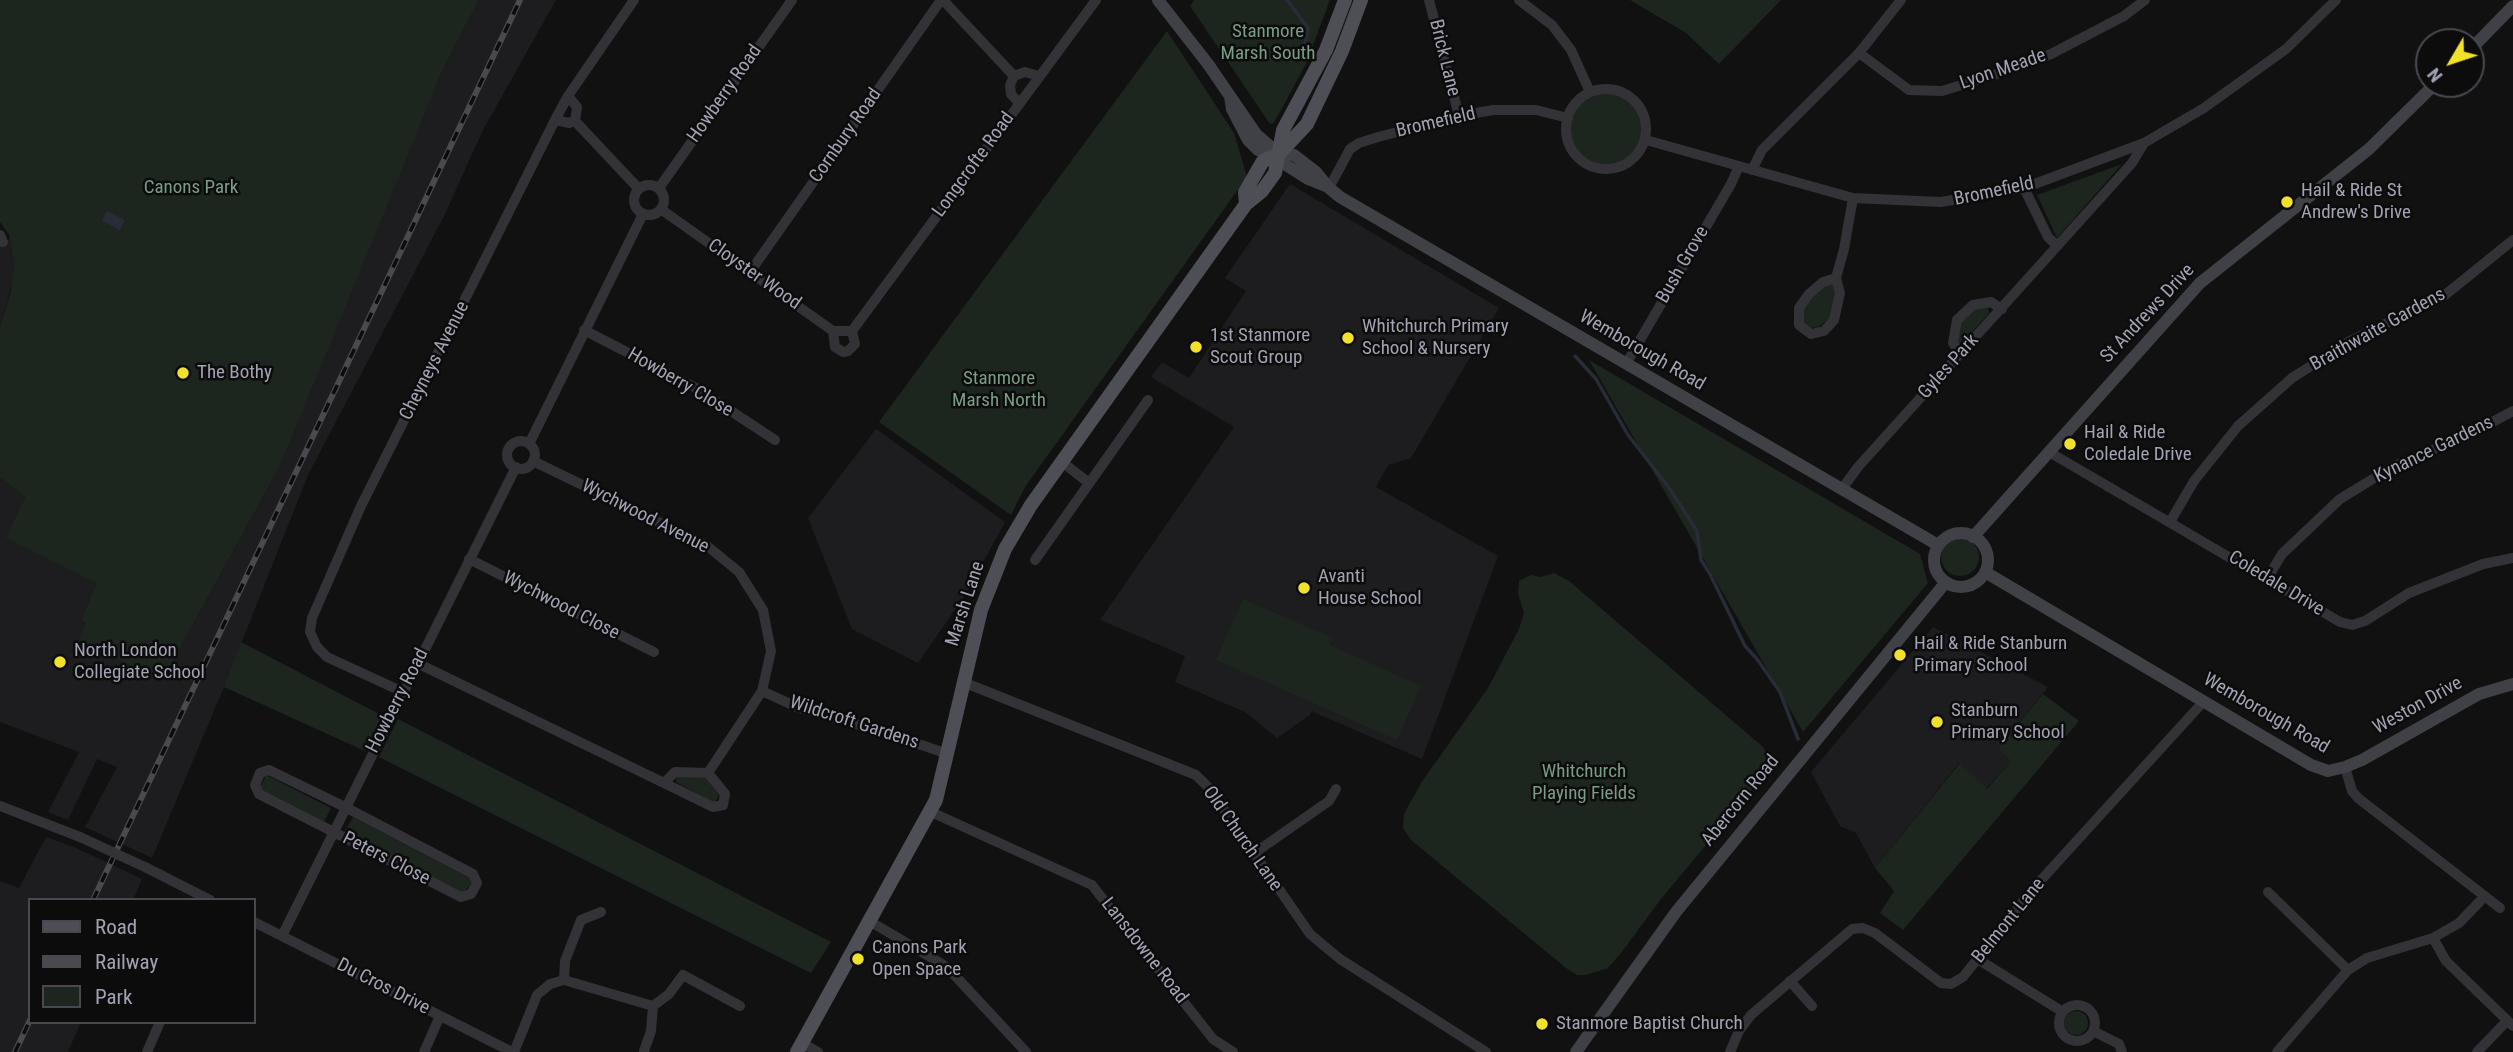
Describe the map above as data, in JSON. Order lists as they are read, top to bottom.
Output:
{
  "streets": {
    "main road": ["Marsh Lane"],
    "street": [
      "Brick Lane",
      "Lyon Meade",
      "Howberry Road",
      "Bromefield",
      "Cornbury Road",
      "Longcrofte Road",
      "Bush Grove",
      "Cloyster Wood",
      "St Andrews Drive",
      "Braithwaite Gardens",
      "Wemborough Road",
      "Cheyneys Avenue",
      "Gyles Park",
      "Howberry Close",
      "Kynance Gardens",
      "Wychwood Avenue",
      "Coledale Drive",
      "Wychwood Close",
      "Weston Drive",
      "Wildcroft Gardens",
      "Abercorn Road",
      "Old Church Lane",
      "Peters Close",
      "Belmont Lane",
      "Lansdowne Road",
      "Du Cros Drive"
    ]
  },
  "crossings": [
    ["Brick Lane", "Bromefield"],
    ["Howberry Road", "Cloyster Wood"],
    ["Howberry Road", "Cheyneys Avenue"],
    ["Howberry Road", "Wychwood Avenue"],
    ["Howberry Road", "Wychwood Close"],
    ["Howberry Road", "Peters Close"],
    ["Howberry Road", "Du Cros Drive"],
    ["Bromefield", "Bush Grove"],
    ["Bromefield", "Wemborough Road"],
    ["Bromefield", "Gyles Park"],
    ["Cornbury Road", "Cloyster Wood"],
    ["Longcrofte Road", "Cloyster Wood"],
    ["Bush Grove", "Wemborough Road"],
    ["St Andrews Drive", "Wemborough Road"],
    ["St Andrews Drive", "Coledale Drive"],
    ["St Andrews Drive", "Abercorn Road"],
    ["Braithwaite Gardens", "Coledale Drive"],
    ["Wemborough Road", "Gyles Park"],
    ["Wemborough Road", "Marsh Lane"],
    ["Wemborough Road", "Weston Drive"],
    ["Wemborough Road", "Abercorn Road"],
    ["Wemborough Road", "Belmont Lane"],
    ["Kynance Gardens", "Coledale Drive"],
    ["Wychwood Avenue", "Wildcroft Gardens"],
    ["Marsh Lane", "Wildcroft Gardens"],
    ["Marsh Lane", "Old Church Lane"],
    ["Marsh Lane", "Lansdowne Road"]
  ],
  "parks": [
    "Stanmore Marsh South",
    "Canons Park",
    "Stanmore Marsh North",
    "Whitchurch Playing Fields"
  ],
  "places": [
    "Hail & Ride St Andrew's Drive",
    "Whitchurch Primary School & Nursery",
    "1st Stanmore Scout Group",
    "The Bothy",
    "Hail & Ride Coledale Drive",
    "Avanti House School",
    "Hail & Ride Stanburn Primary School",
    "North London Collegiate School",
    "Stanburn Primary School",
    "Canons Park Open Space",
    "Stanmore Baptist Church"
  ],
  "legend": ["Road", "Railway", "Park"],
  "north": "bottom left"
}
